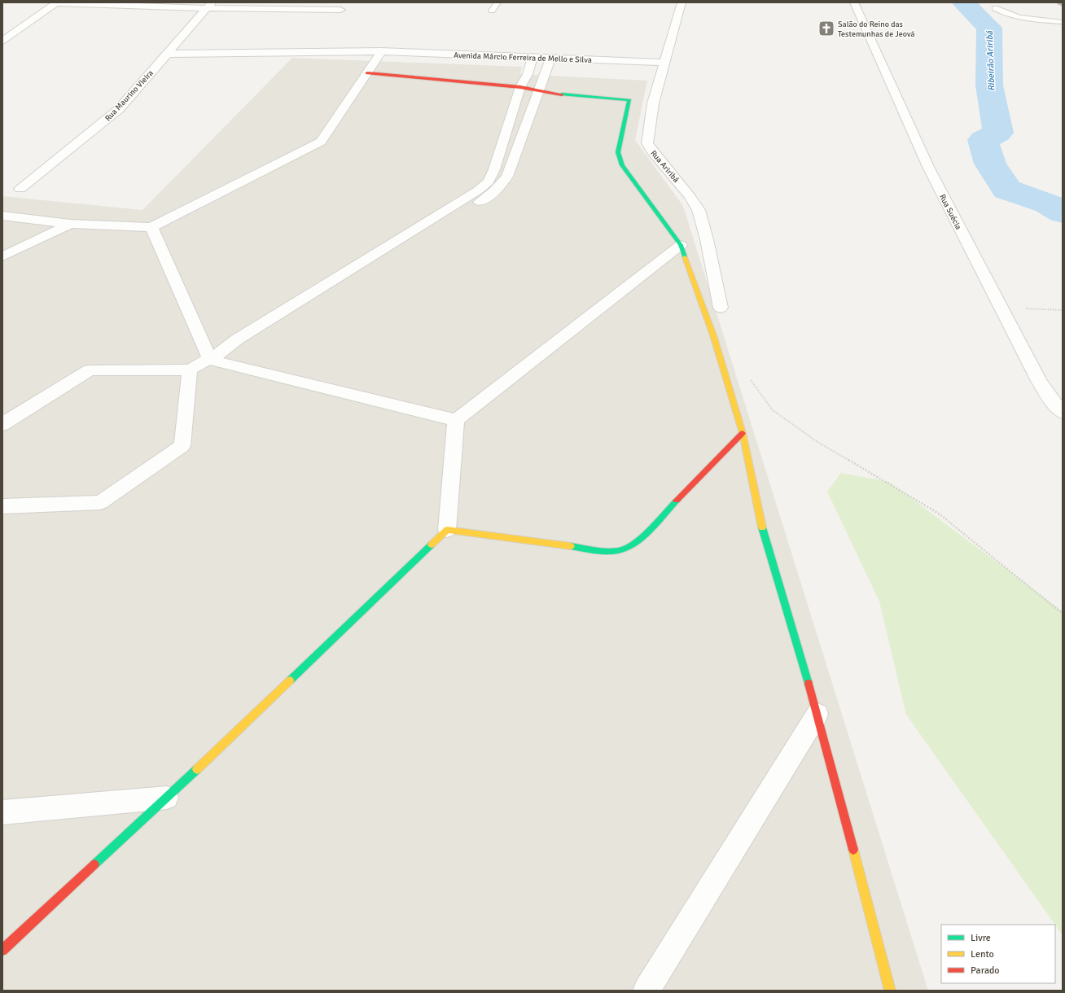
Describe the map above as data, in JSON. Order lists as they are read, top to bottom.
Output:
{
  "streets": {
    "street": [
      "Avenida Márcio Ferreira de Mello e Silva",
      "Rua Maurino Vieira",
      "Rua Ariribá",
      "Rua Suécia"
    ]
  },
  "crossings": [
    ["Avenida Márcio Ferreira de Mello e Silva", "Rua Maurino Vieira"],
    ["Avenida Márcio Ferreira de Mello e Silva", "Rua Ariribá"]
  ],
  "water": ["Ribeirão Ariribá"],
  "places": {
    "church": ["Salão do Reino das Testemunhas de Jeová"]
  },
  "legend": ["Livre", "Lento", "Parado"]
}
